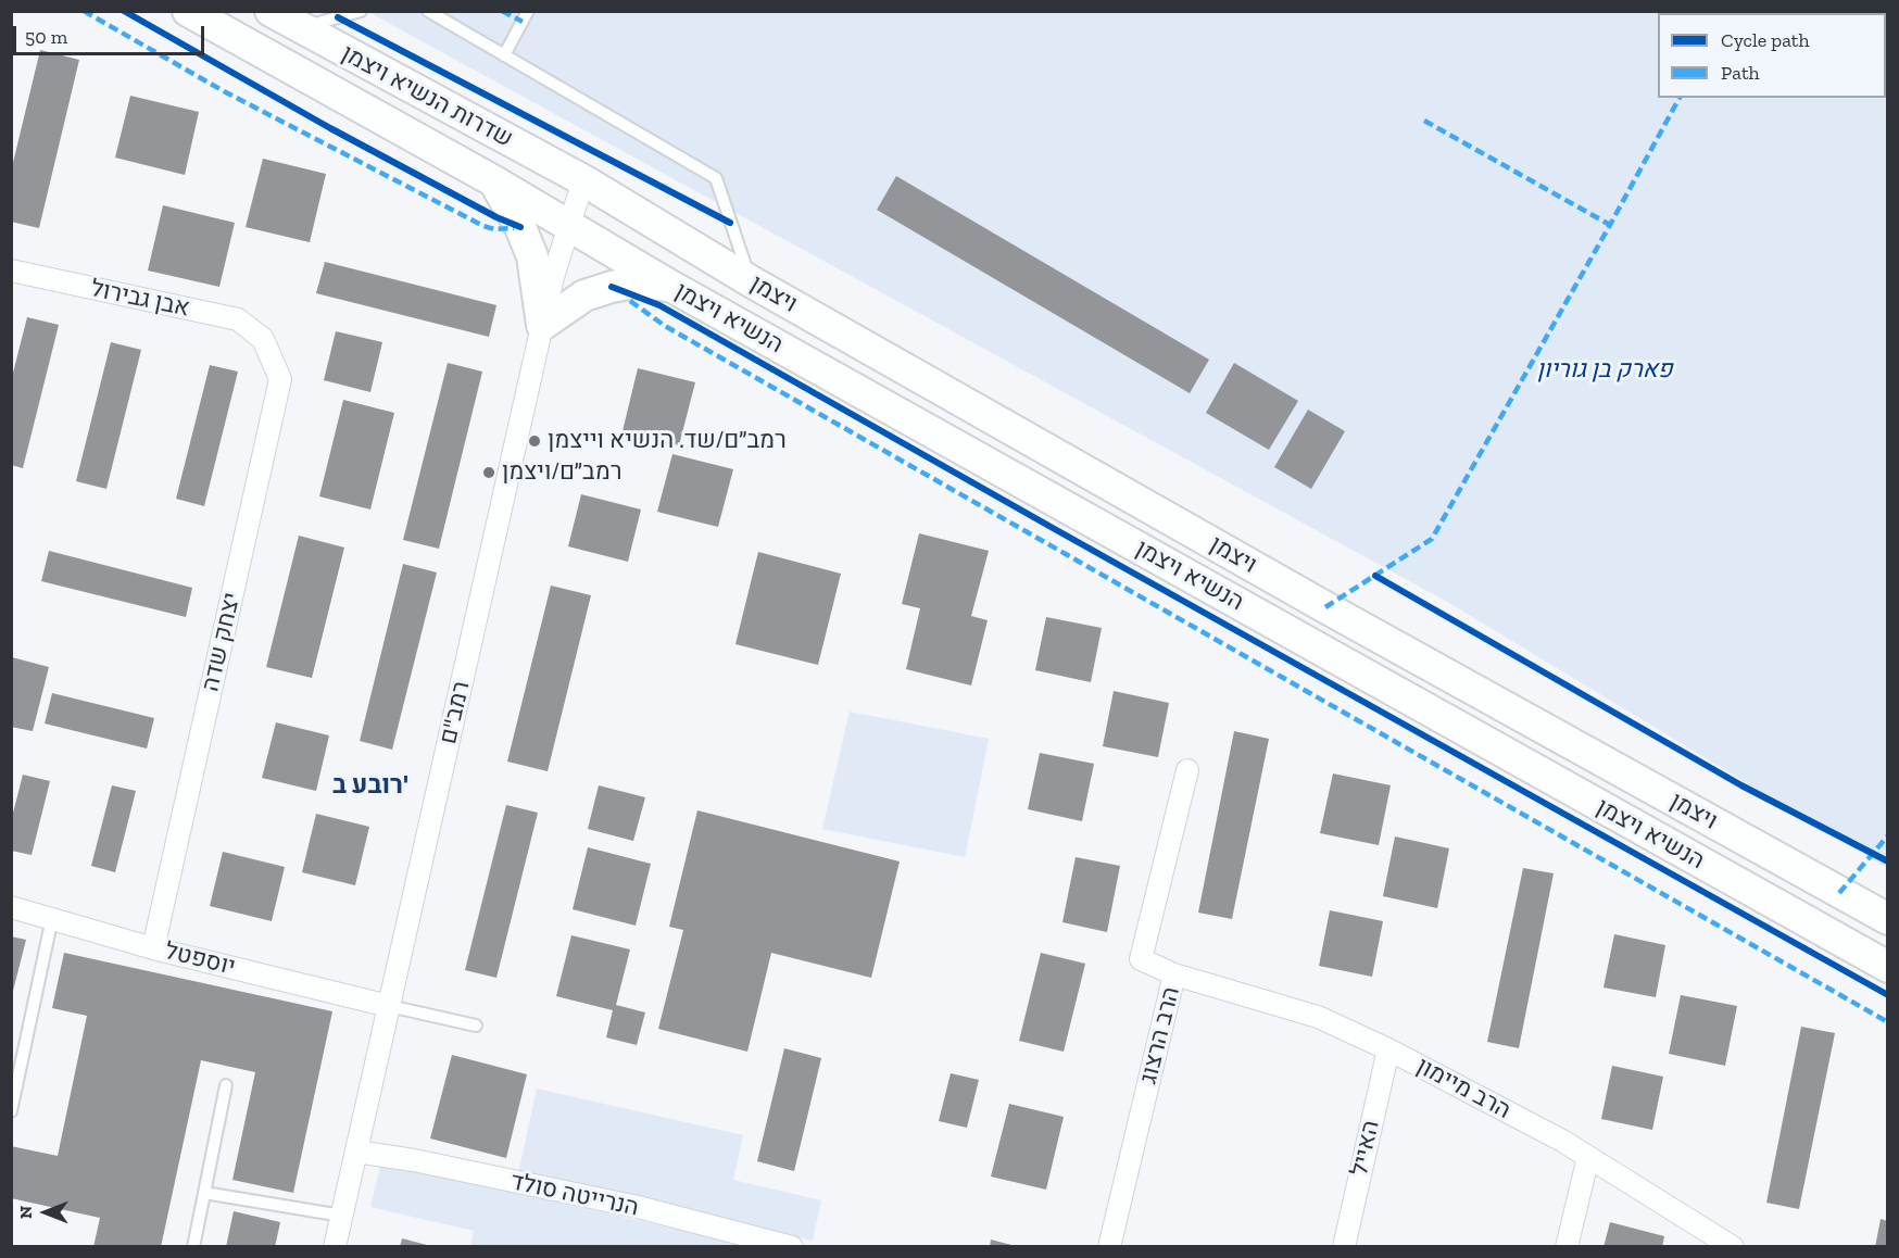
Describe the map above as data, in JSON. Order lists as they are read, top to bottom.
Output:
{
  "streets": {
    "street": [
      "שדרות הנשיא ויצמן",
      "ויצמן",
      "אבן גבירול",
      "הנשיא ויצמן",
      "יצחק שדה",
      "רמב\"ם",
      "יוספטל",
      "הרב הרצוג",
      "הרב מיימון",
      "האייל",
      "הנרייטה סולד"
    ]
  },
  "crossings": [
    ["שדרות הנשיא ויצמן", "ויצמן"],
    ["שדרות הנשיא ויצמן", "הנשיא ויצמן"],
    ["שדרות הנשיא ויצמן", "רמב\"ם"],
    ["ויצמן", "רמב\"ם"],
    ["אבן גבירול", "יצחק שדה"],
    ["הנשיא ויצמן", "רמב\"ם"],
    ["יצחק שדה", "יוספטל"],
    ["רמב\"ם", "יוספטל"],
    ["רמב\"ם", "הנרייטה סולד"],
    ["הרב הרצוג", "הרב מיימון"],
    ["הרב מיימון", "האייל"]
  ],
  "districts": ["רובע ב'"],
  "parks": ["פארק בן גוריון"],
  "places": ["רמב״ם/שד. הנשיא וייצמן", "רמב״ם/ויצמן"],
  "legend": ["Cycle path", "Path"],
  "scale_bar": "50 m",
  "north": "left"
}
